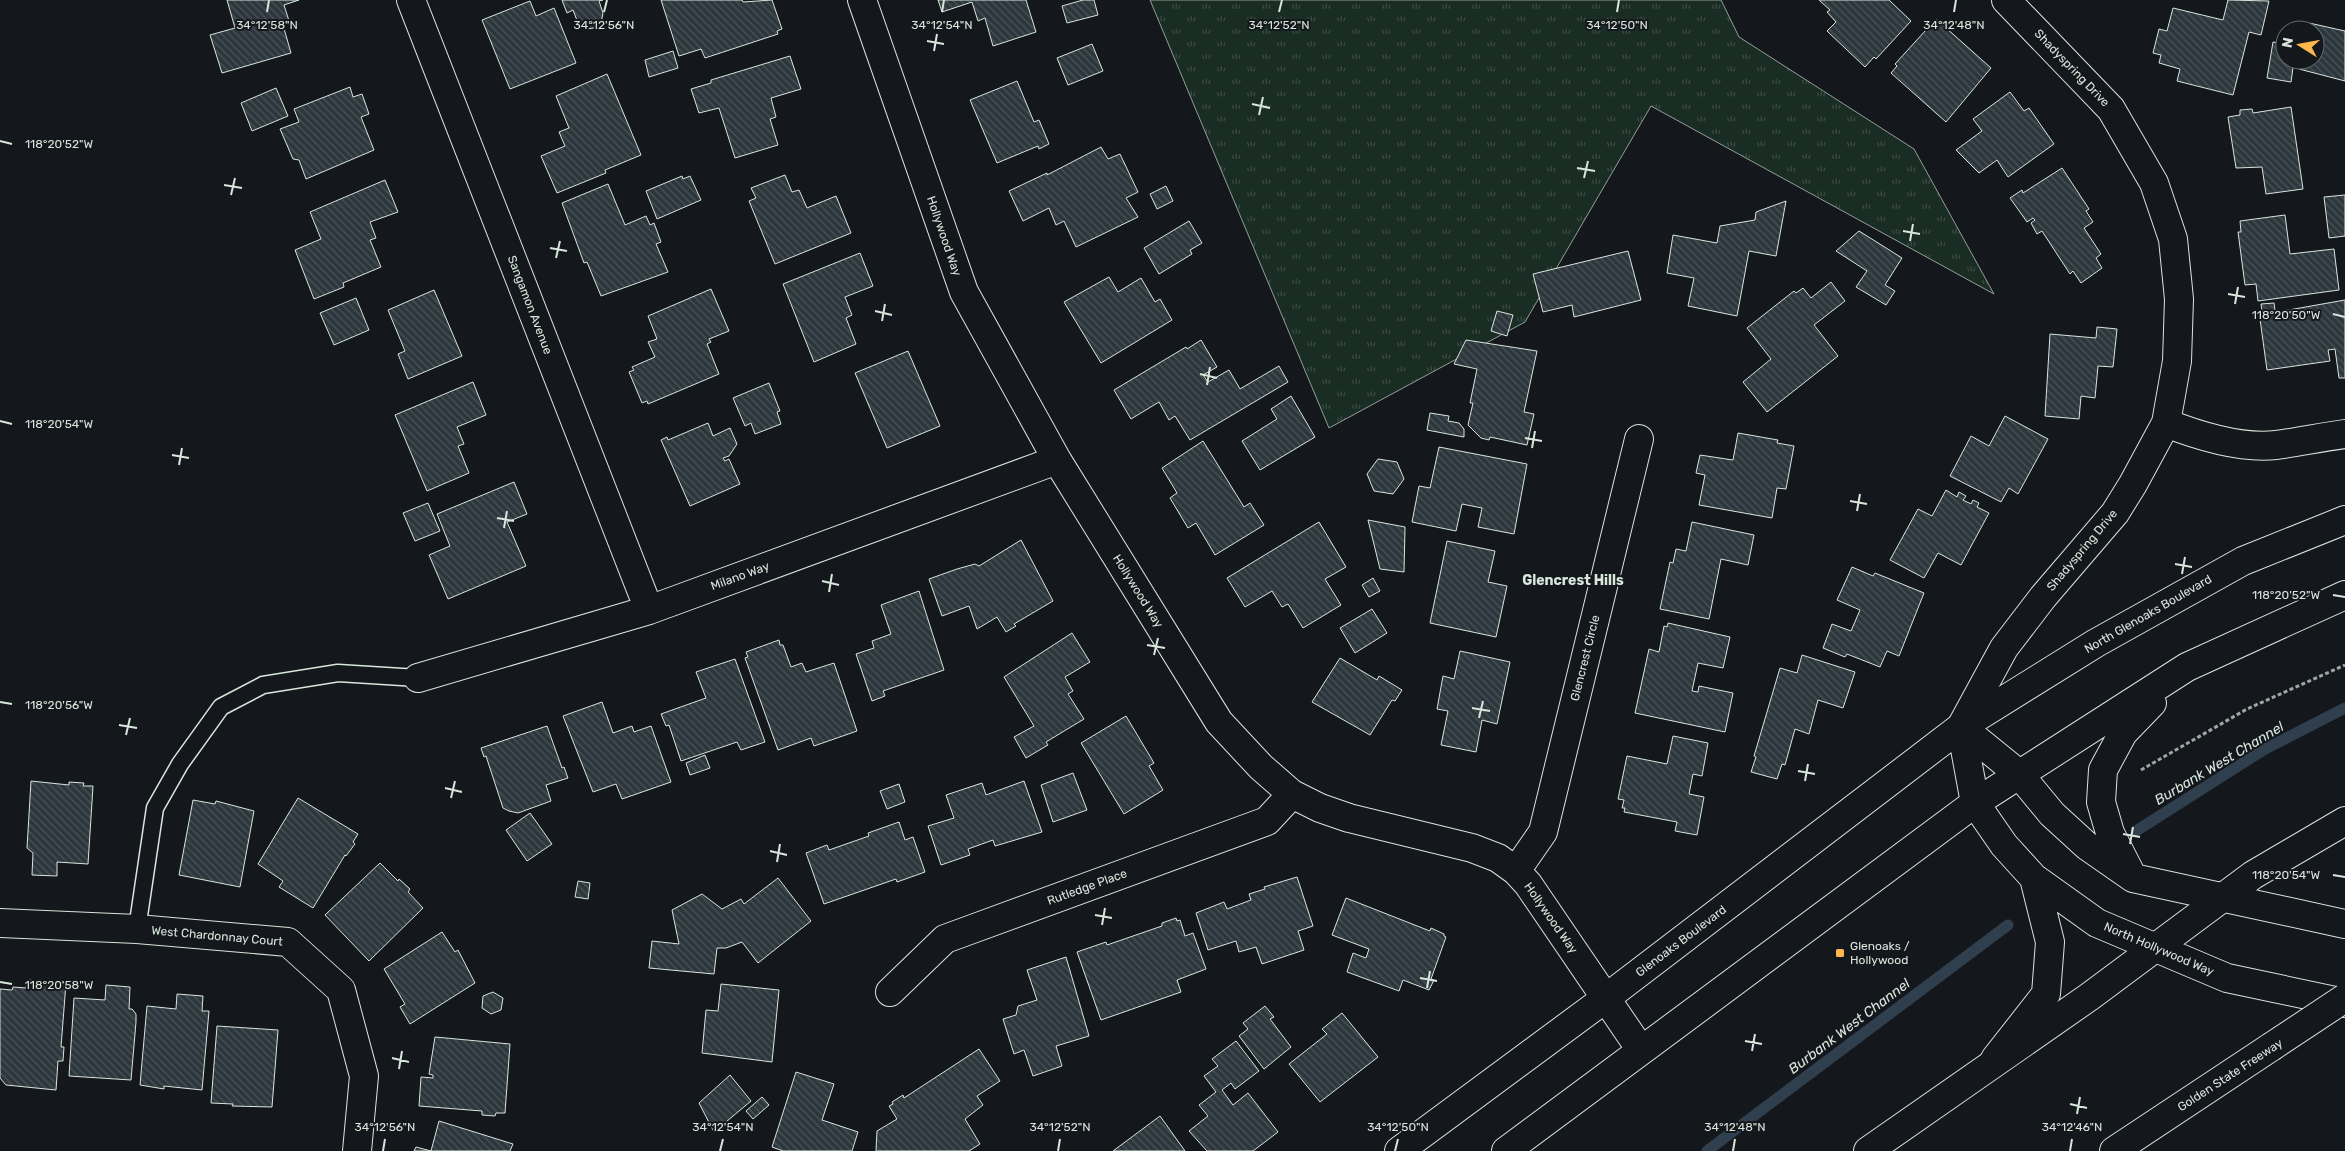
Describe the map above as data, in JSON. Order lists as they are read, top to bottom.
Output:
{
  "streets": {
    "main road": [
      "Shadyspring Drive",
      "Hollywood Way",
      "Sangamon Avenue",
      "Milano Way",
      "North Glenoaks Boulevard",
      "Glencrest Circle",
      "Rutledge Place",
      "West Chardonnay Court",
      "Glenoaks Boulevard",
      "North Hollywood Way",
      "Golden State Freeway"
    ]
  },
  "crossings": [
    ["Shadyspring Drive", "North Glenoaks Boulevard"],
    ["Shadyspring Drive", "Glenoaks Boulevard"],
    ["Shadyspring Drive", "North Hollywood Way"],
    ["Hollywood Way", "Milano Way"],
    ["Hollywood Way", "Glencrest Circle"],
    ["Hollywood Way", "Rutledge Place"],
    ["Hollywood Way", "Glenoaks Boulevard"],
    ["Sangamon Avenue", "Milano Way"],
    ["North Glenoaks Boulevard", "Glenoaks Boulevard"],
    ["North Glenoaks Boulevard", "North Hollywood Way"],
    ["Glenoaks Boulevard", "North Hollywood Way"]
  ],
  "districts": ["Glencrest Hills"],
  "water": ["Burbank West Channel"],
  "places": {
    "transit": ["Glenoaks / Hollywood"]
  },
  "north": "left",
  "coordinates": [
    "34°12'58\"N",
    "34°12'56\"N",
    "34°12'54\"N",
    "34°12'52\"N",
    "34°12'50\"N",
    "34°12'48\"N",
    "118°20'52\"W",
    "118°20'50\"W",
    "118°20'54\"W",
    "118°20'56\"W",
    "118°20'58\"W",
    "34°12'46\"N"
  ]
}
